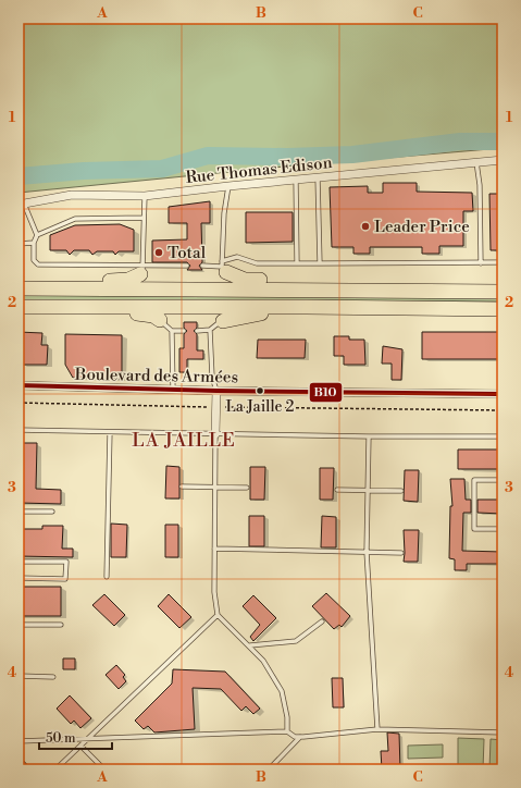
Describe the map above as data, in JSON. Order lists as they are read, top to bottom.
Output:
{
  "streets": {
    "street": ["Rue Thomas Edison", "Boulevard des Armées"]
  },
  "districts": ["LA JAILLE"],
  "places": ["Leader Price", "Total", "La Jaille 2"],
  "lines": ["transit line B10"],
  "scale_bar": "50 m",
  "grid": {
    "columns": ["A", "B", "C"],
    "rows": [
      "1",
      "2",
      "3",
      "4"
    ]
  }
}
